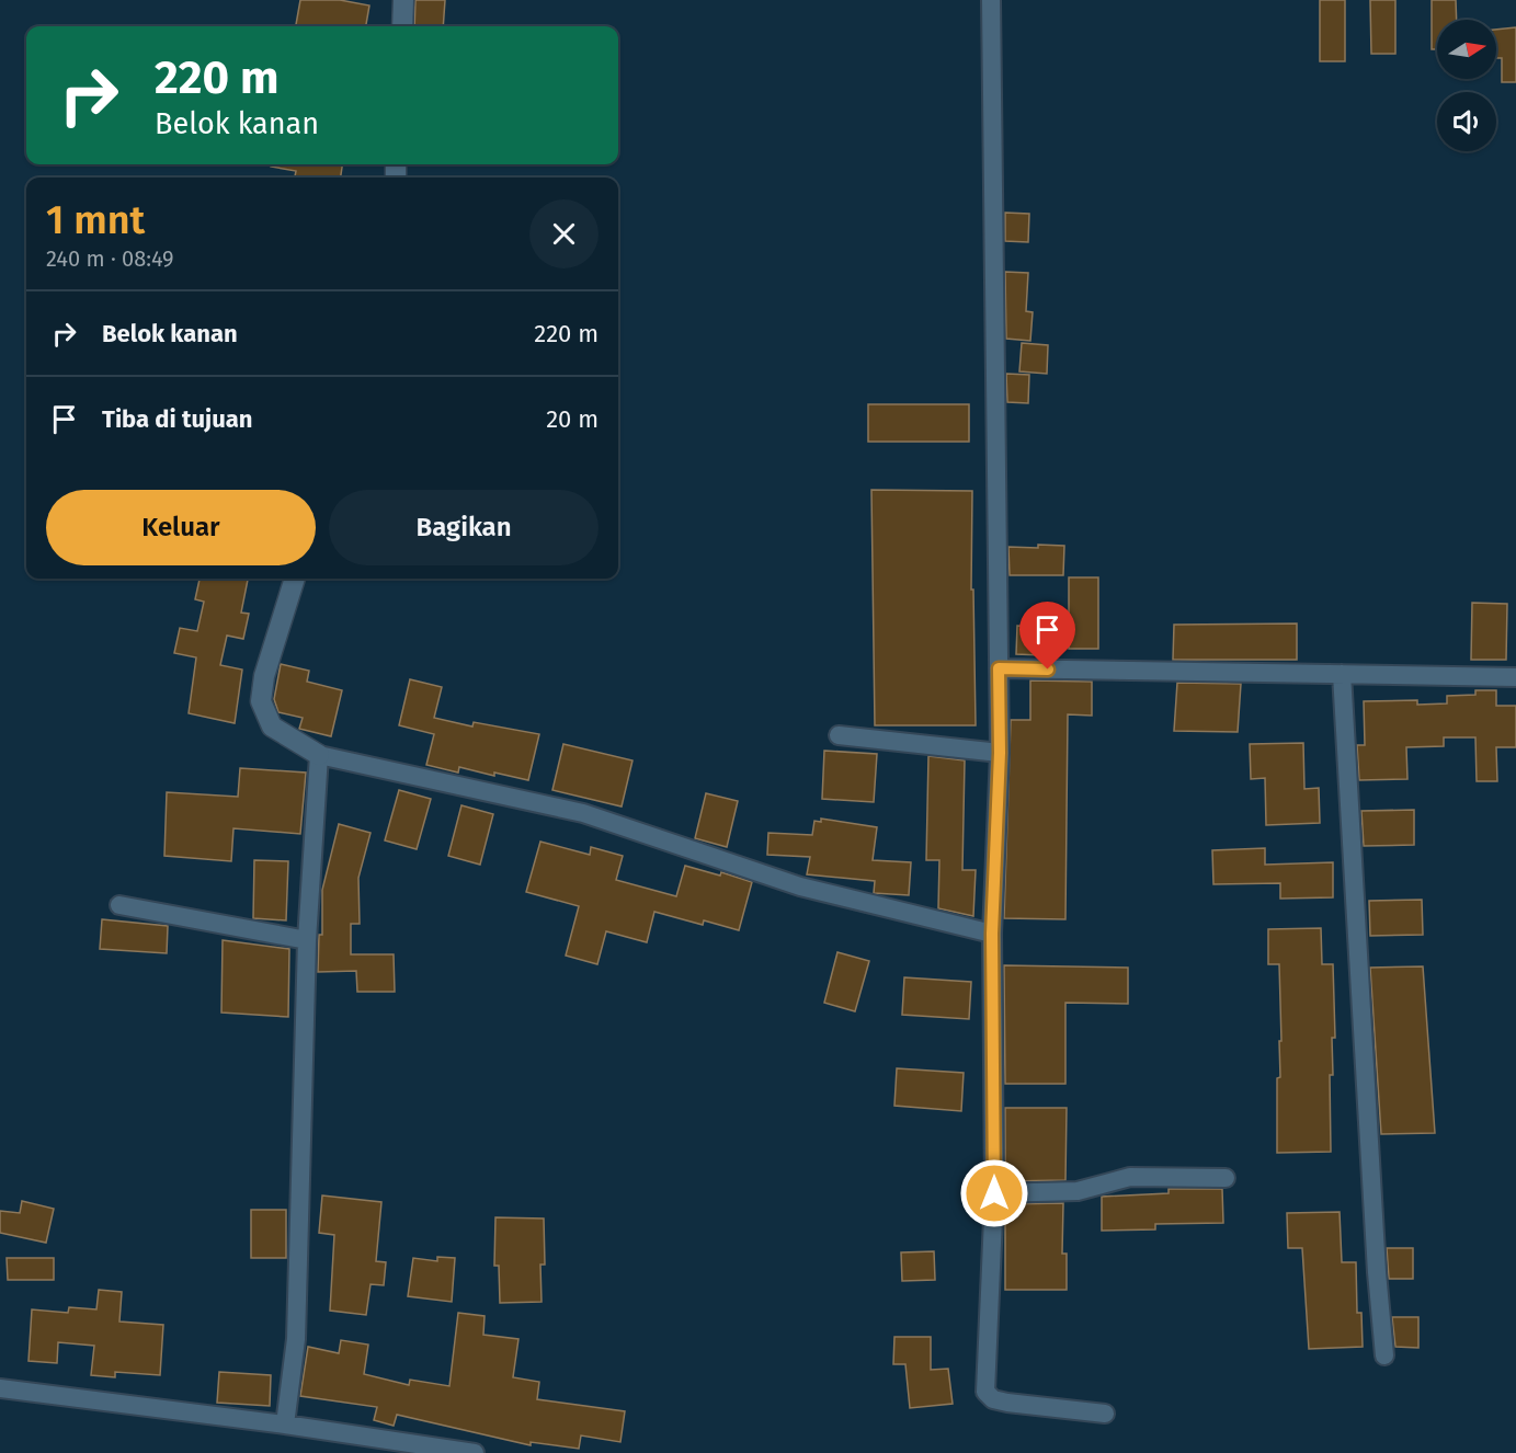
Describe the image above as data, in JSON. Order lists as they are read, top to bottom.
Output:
{
  "north": "right",
  "page": {
    "turn": ["220 m", "Belok kanan"],
    "heading": ["1 mnt", "240 m · 08:49"],
    "list": [
      {
        "name": "Belok kanan",
        "value": "220 m"
      },
      {
        "name": "Tiba di tujuan",
        "value": "20 m"
      }
    ],
    "buttons": ["Keluar", "Bagikan"]
  }
}
